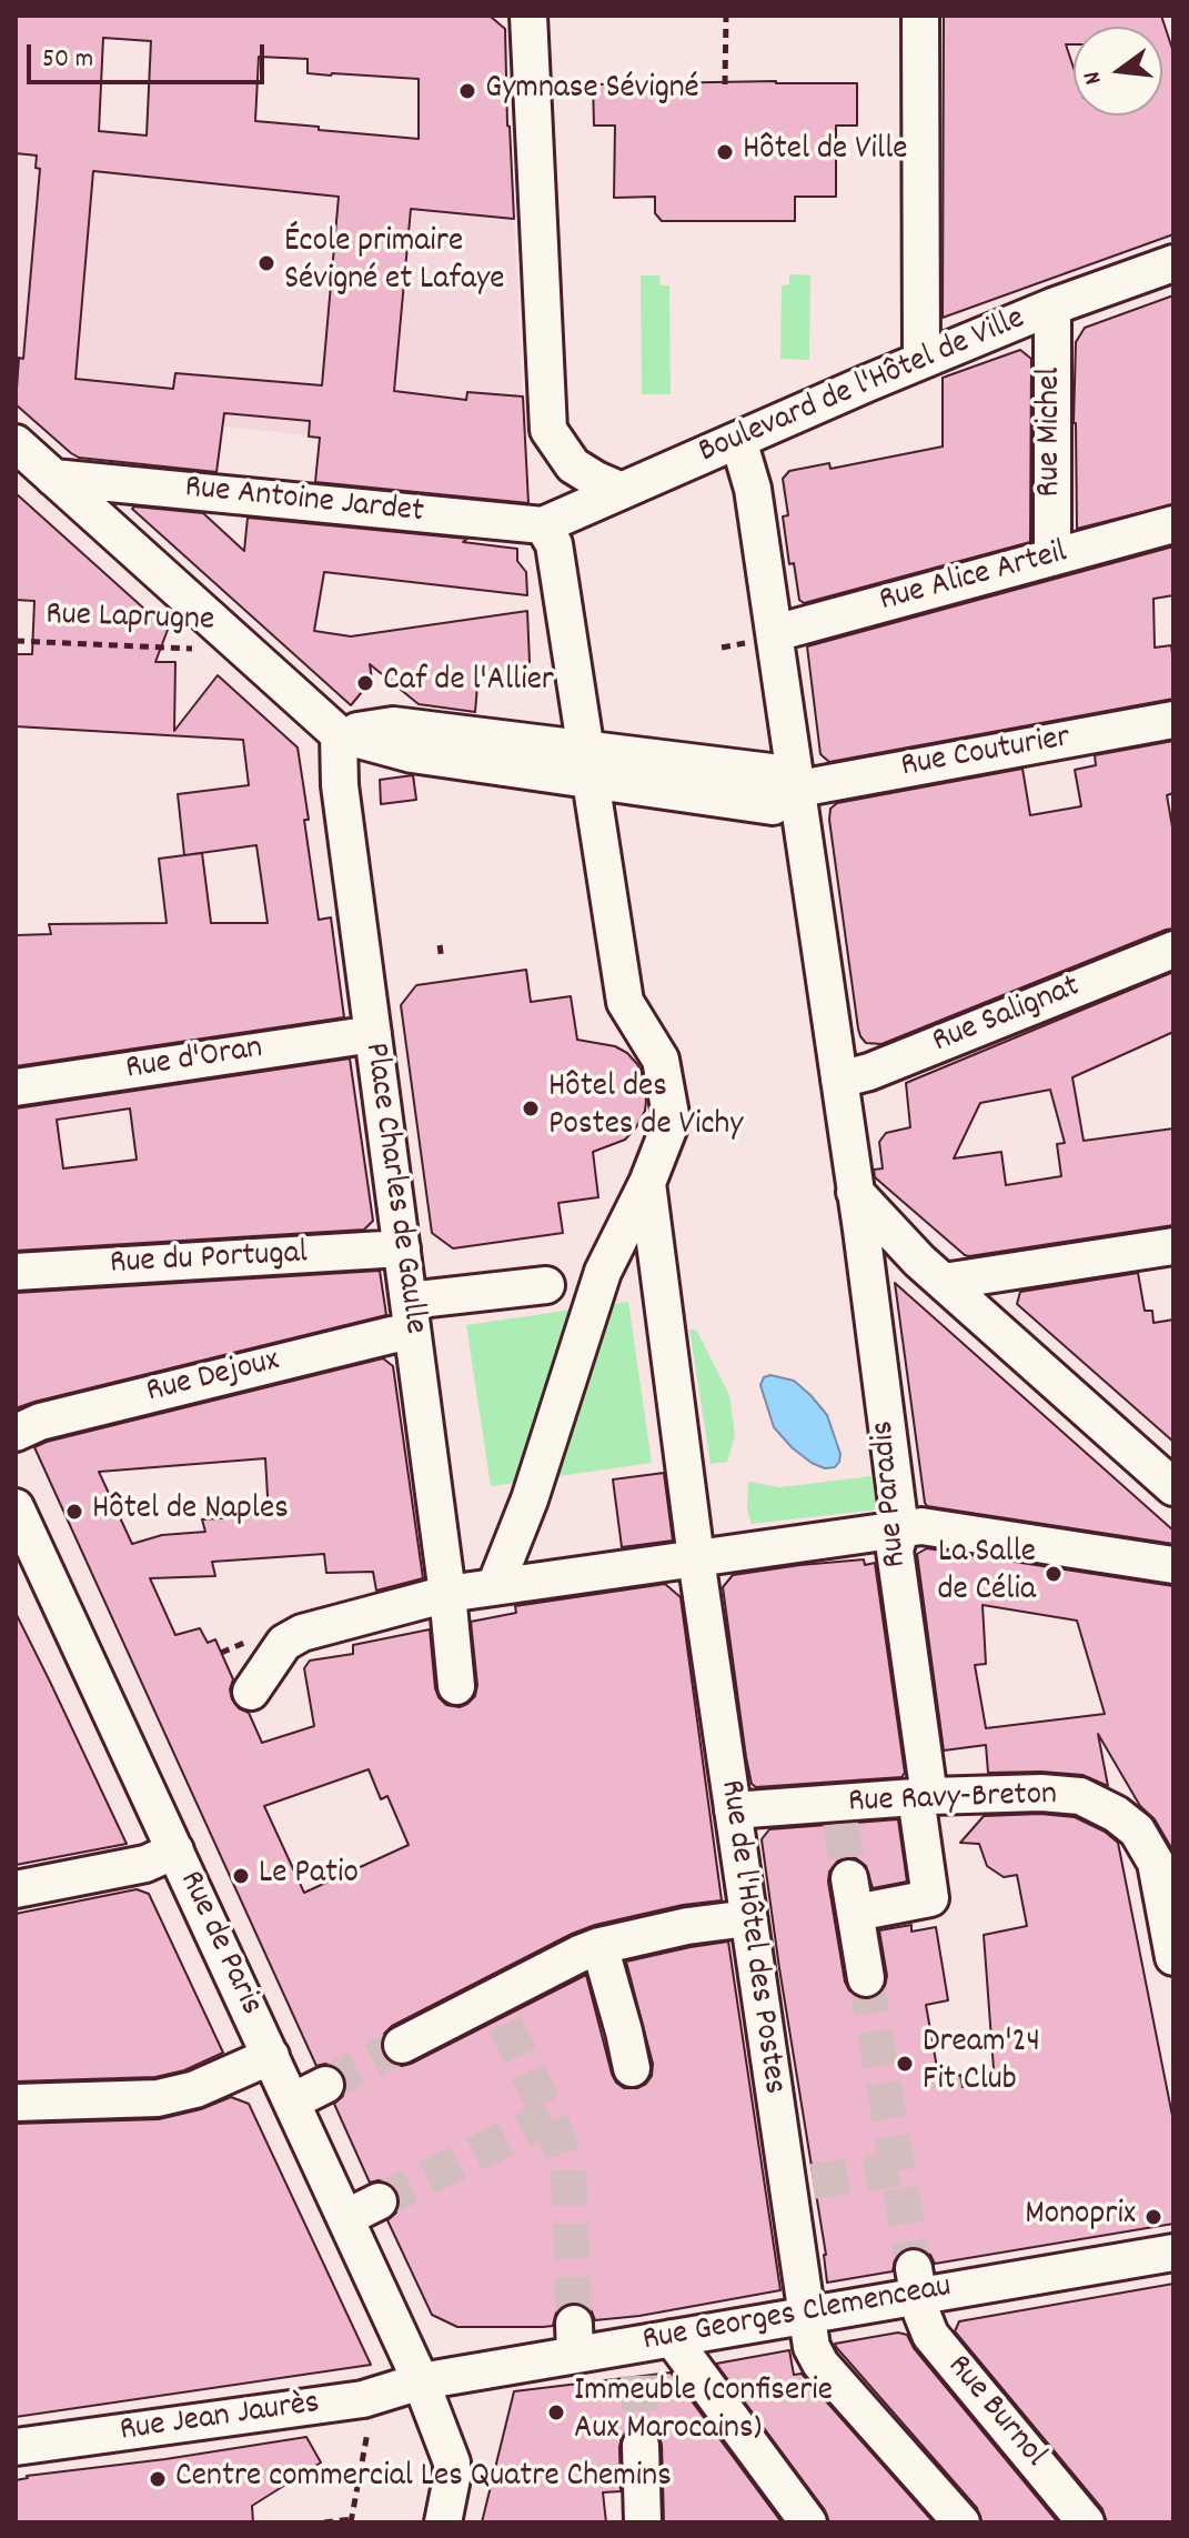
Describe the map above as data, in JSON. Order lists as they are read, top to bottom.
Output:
{
  "streets": {
    "street": [
      "Boulevard de l'Hôtel de Ville",
      "Rue Michel",
      "Rue Antoine Jardet",
      "Rue Alice Arteil",
      "Rue Couturier",
      "Rue Salignat",
      "Rue d'Oran",
      "Place Charles de Gaulle",
      "Rue du Portugal",
      "Rue Dejoux",
      "Rue Paradis",
      "Rue Ravy-Breton",
      "Rue de l'Hôtel des Postes",
      "Rue de Paris",
      "Rue Georges Clemenceau",
      "Rue Burnol",
      "Rue Jean Jaurès"
    ],
    "path": ["Rue Laprugne"]
  },
  "crossings": [
    ["Boulevard de l'Hôtel de Ville", "Rue Michel"],
    ["Boulevard de l'Hôtel de Ville", "Rue Antoine Jardet"],
    ["Rue Michel", "Rue Alice Arteil"],
    ["Rue d'Oran", "Place Charles de Gaulle"],
    ["Place Charles de Gaulle", "Rue du Portugal"],
    ["Place Charles de Gaulle", "Rue Dejoux"],
    ["Rue Paradis", "Rue Ravy-Breton"],
    ["Rue Ravy-Breton", "Rue de l'Hôtel des Postes"],
    ["Rue de l'Hôtel des Postes", "Rue Georges Clemenceau"],
    ["Rue de Paris", "Rue Georges Clemenceau"],
    ["Rue de Paris", "Rue Jean Jaurès"],
    ["Rue Georges Clemenceau", "Rue Burnol"],
    ["Rue Georges Clemenceau", "Rue Jean Jaurès"]
  ],
  "places": [
    "Gymnase Sévigné",
    "Hôtel de Ville",
    "École primaire Sévigné et Lafaye",
    "Caf de l'Allier",
    "Hôtel des Postes de Vichy",
    "Hôtel de Naples",
    "La Salle de Célia",
    "Le Patio",
    "Dream'24 Fit Club",
    "Monoprix",
    "Immeuble (confiserie Aux Marocains)",
    "Centre commercial Les Quatre Chemins"
  ],
  "scale_bar": "50 m",
  "north": "left"
}
